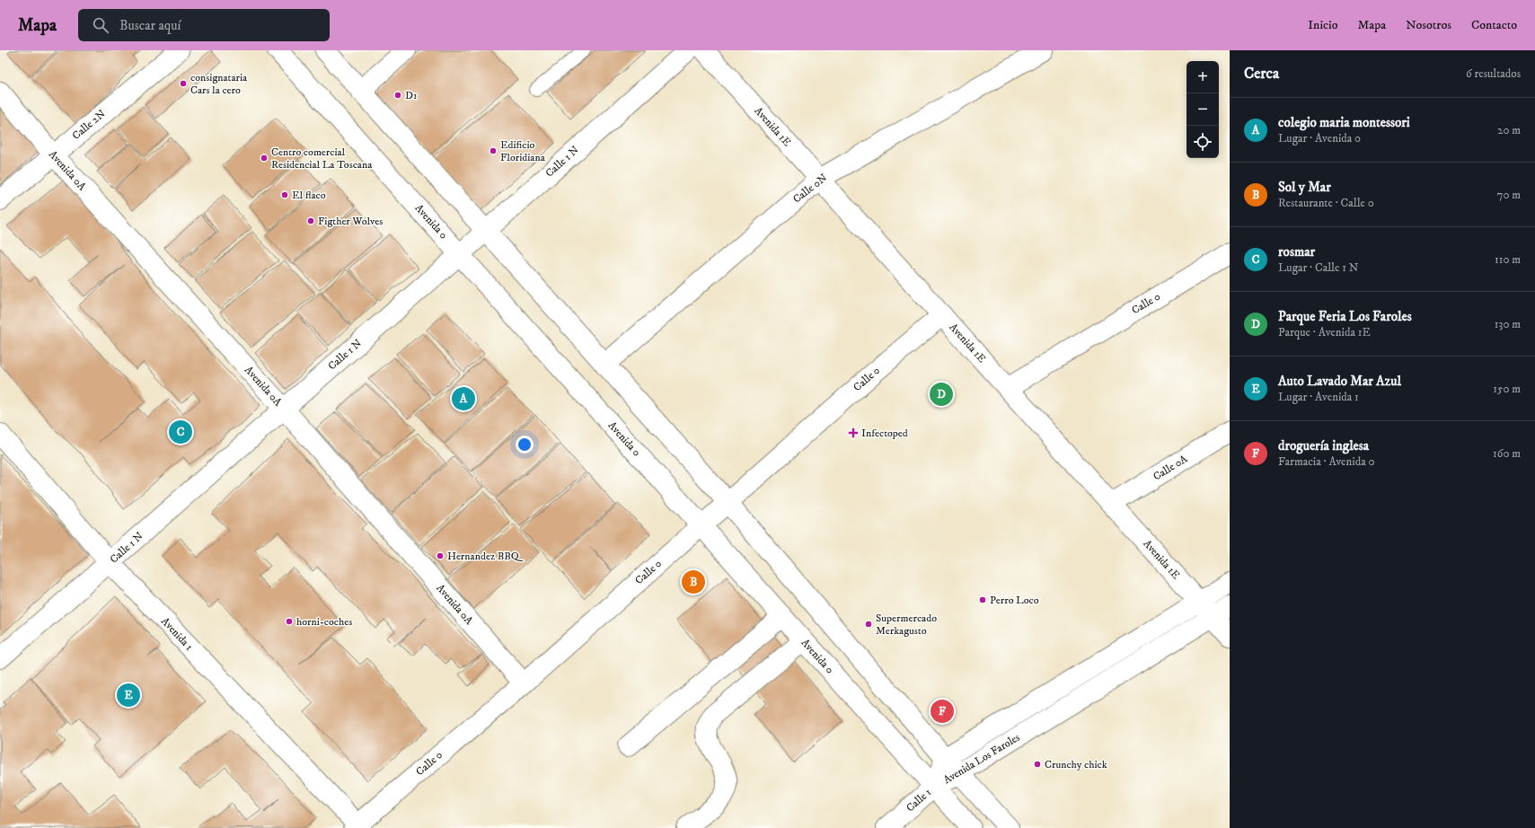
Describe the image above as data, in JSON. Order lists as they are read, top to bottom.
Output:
{
  "streets": {
    "street": [
      "Calle 2N",
      "Avenida 1E",
      "Calle 1 N",
      "Avenida 0A",
      "Calle 0N",
      "Avenida 0",
      "Calle 0",
      "Calle 0A",
      "Avenida 1",
      "Avenida Los Faroles",
      "Calle 1"
    ]
  },
  "crossings": [
    ["Calle 2N", "Avenida 0A"],
    ["Avenida 1E", "Calle 0N"],
    ["Avenida 1E", "Calle 0"],
    ["Avenida 1E", "Calle 0A"],
    ["Avenida 1E", "Avenida Los Faroles"],
    ["Calle 1 N", "Avenida 0A"],
    ["Calle 1 N", "Avenida 0"],
    ["Calle 1 N", "Avenida 1"],
    ["Avenida 0A", "Calle 0"],
    ["Avenida 0", "Calle 0"],
    ["Avenida 0", "Avenida Los Faroles"],
    ["Avenida 0", "Calle 1"],
    ["Calle 0", "Avenida 1"],
    ["Avenida Los Faroles", "Calle 1"]
  ],
  "places": {
    "other": [
      "consignataria Cars la cero",
      "D1",
      "Edificio Floridiana",
      "Centro comercial Residencial La Toscana",
      "El flaco",
      "Figther Wolves",
      "Hernandez BBQ",
      "Perro Loco",
      "horni-coches",
      "Supermercado Merkagusto",
      "Crunchy chick"
    ],
    "health": ["Infectoped"]
  },
  "page": {
    "header": "Mapa",
    "search": "Buscar aquí",
    "nav": [
      "Inicio",
      "Mapa",
      "Nosotros",
      "Contacto"
    ],
    "heading": ["Cerca", "6 resultados"],
    "map_buttons": ["+", "−"],
    "list": [
      {
        "mark": "A",
        "name": "colegio maria montessori",
        "note": "Lugar · Avenida 0",
        "value": "20 m"
      },
      {
        "mark": "B",
        "name": "Sol y Mar",
        "note": "Restaurante · Calle 0",
        "value": "70 m"
      },
      {
        "mark": "C",
        "name": "rosmar",
        "note": "Lugar · Calle 1 N",
        "value": "110 m"
      },
      {
        "mark": "D",
        "name": "Parque Feria Los Faroles",
        "note": "Parque · Avenida 1E",
        "value": "130 m"
      },
      {
        "mark": "E",
        "name": "Auto Lavado Mar Azul",
        "note": "Lugar · Avenida 1",
        "value": "150 m"
      },
      {
        "mark": "F",
        "name": "droguería inglesa",
        "note": "Farmacia · Avenida 0",
        "value": "160 m"
      }
    ],
    "pins": [
      "D",
      "A",
      "C",
      "B",
      "E",
      "F"
    ]
  }
}
